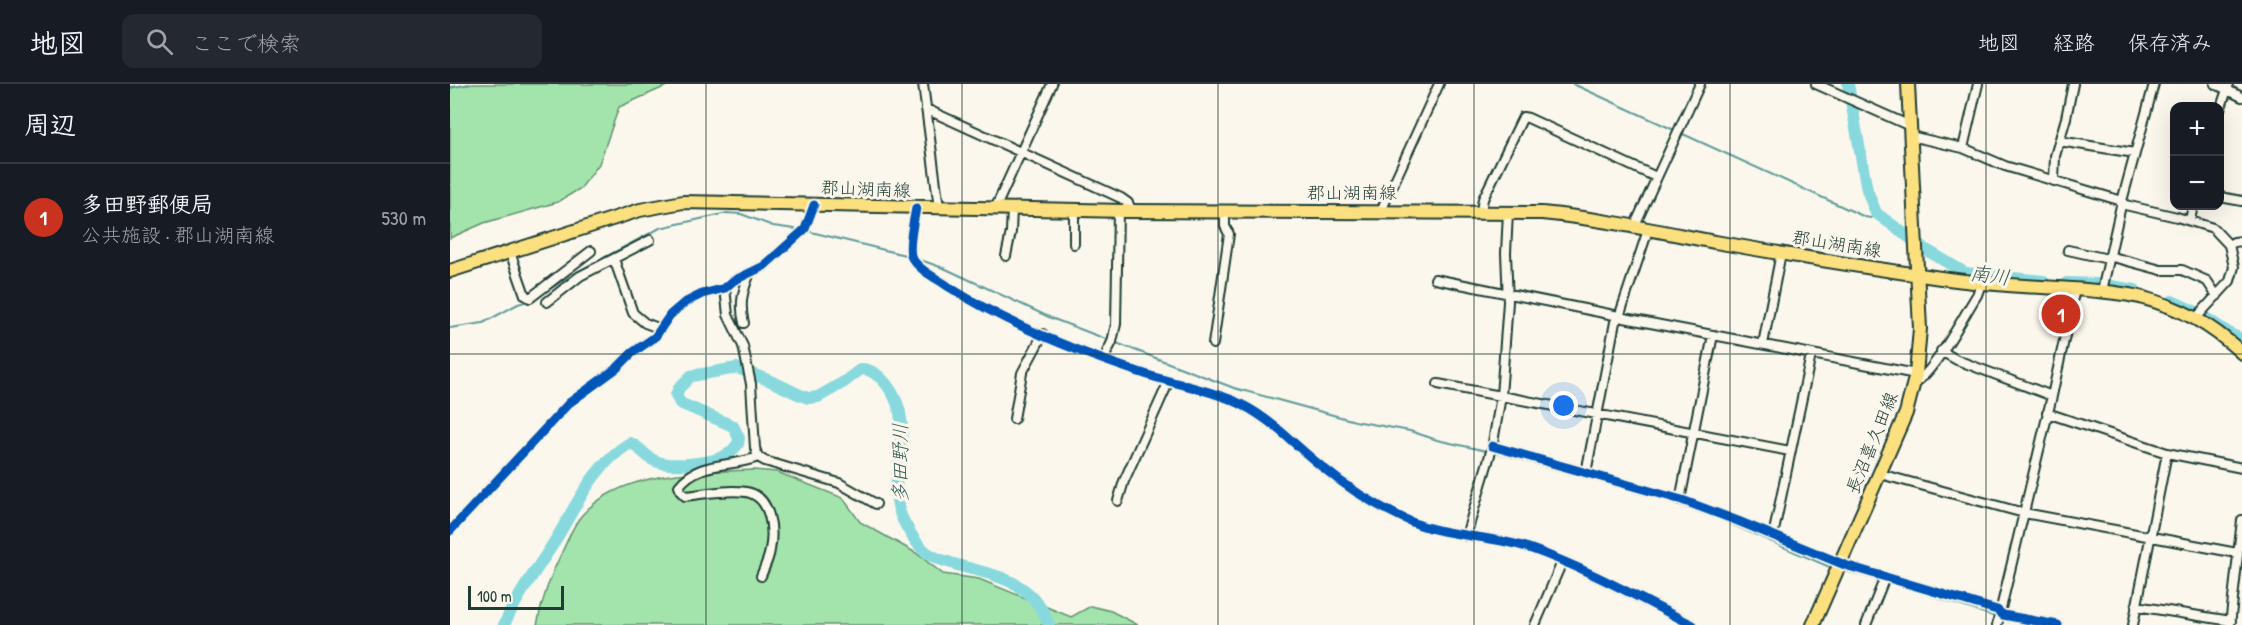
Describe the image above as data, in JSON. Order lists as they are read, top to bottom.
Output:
{
  "streets": {
    "main road": ["郡山湖南線", "長沼喜久田線"]
  },
  "crossings": [
    ["郡山湖南線", "長沼喜久田線"]
  ],
  "water": ["南川", "多田野川"],
  "scale_bar": "100 m",
  "page": {
    "header": "地図",
    "search": "ここで検索",
    "nav": ["地図", "経路", "保存済み"],
    "heading": "周辺",
    "map_buttons": ["+", "−"],
    "list": [
      {
        "mark": "1",
        "name": "多田野郵便局",
        "note": "公共施設 · 郡山湖南線",
        "value": "530 m"
      }
    ],
    "pins": "1",
    "scale": "100 m"
  }
}
